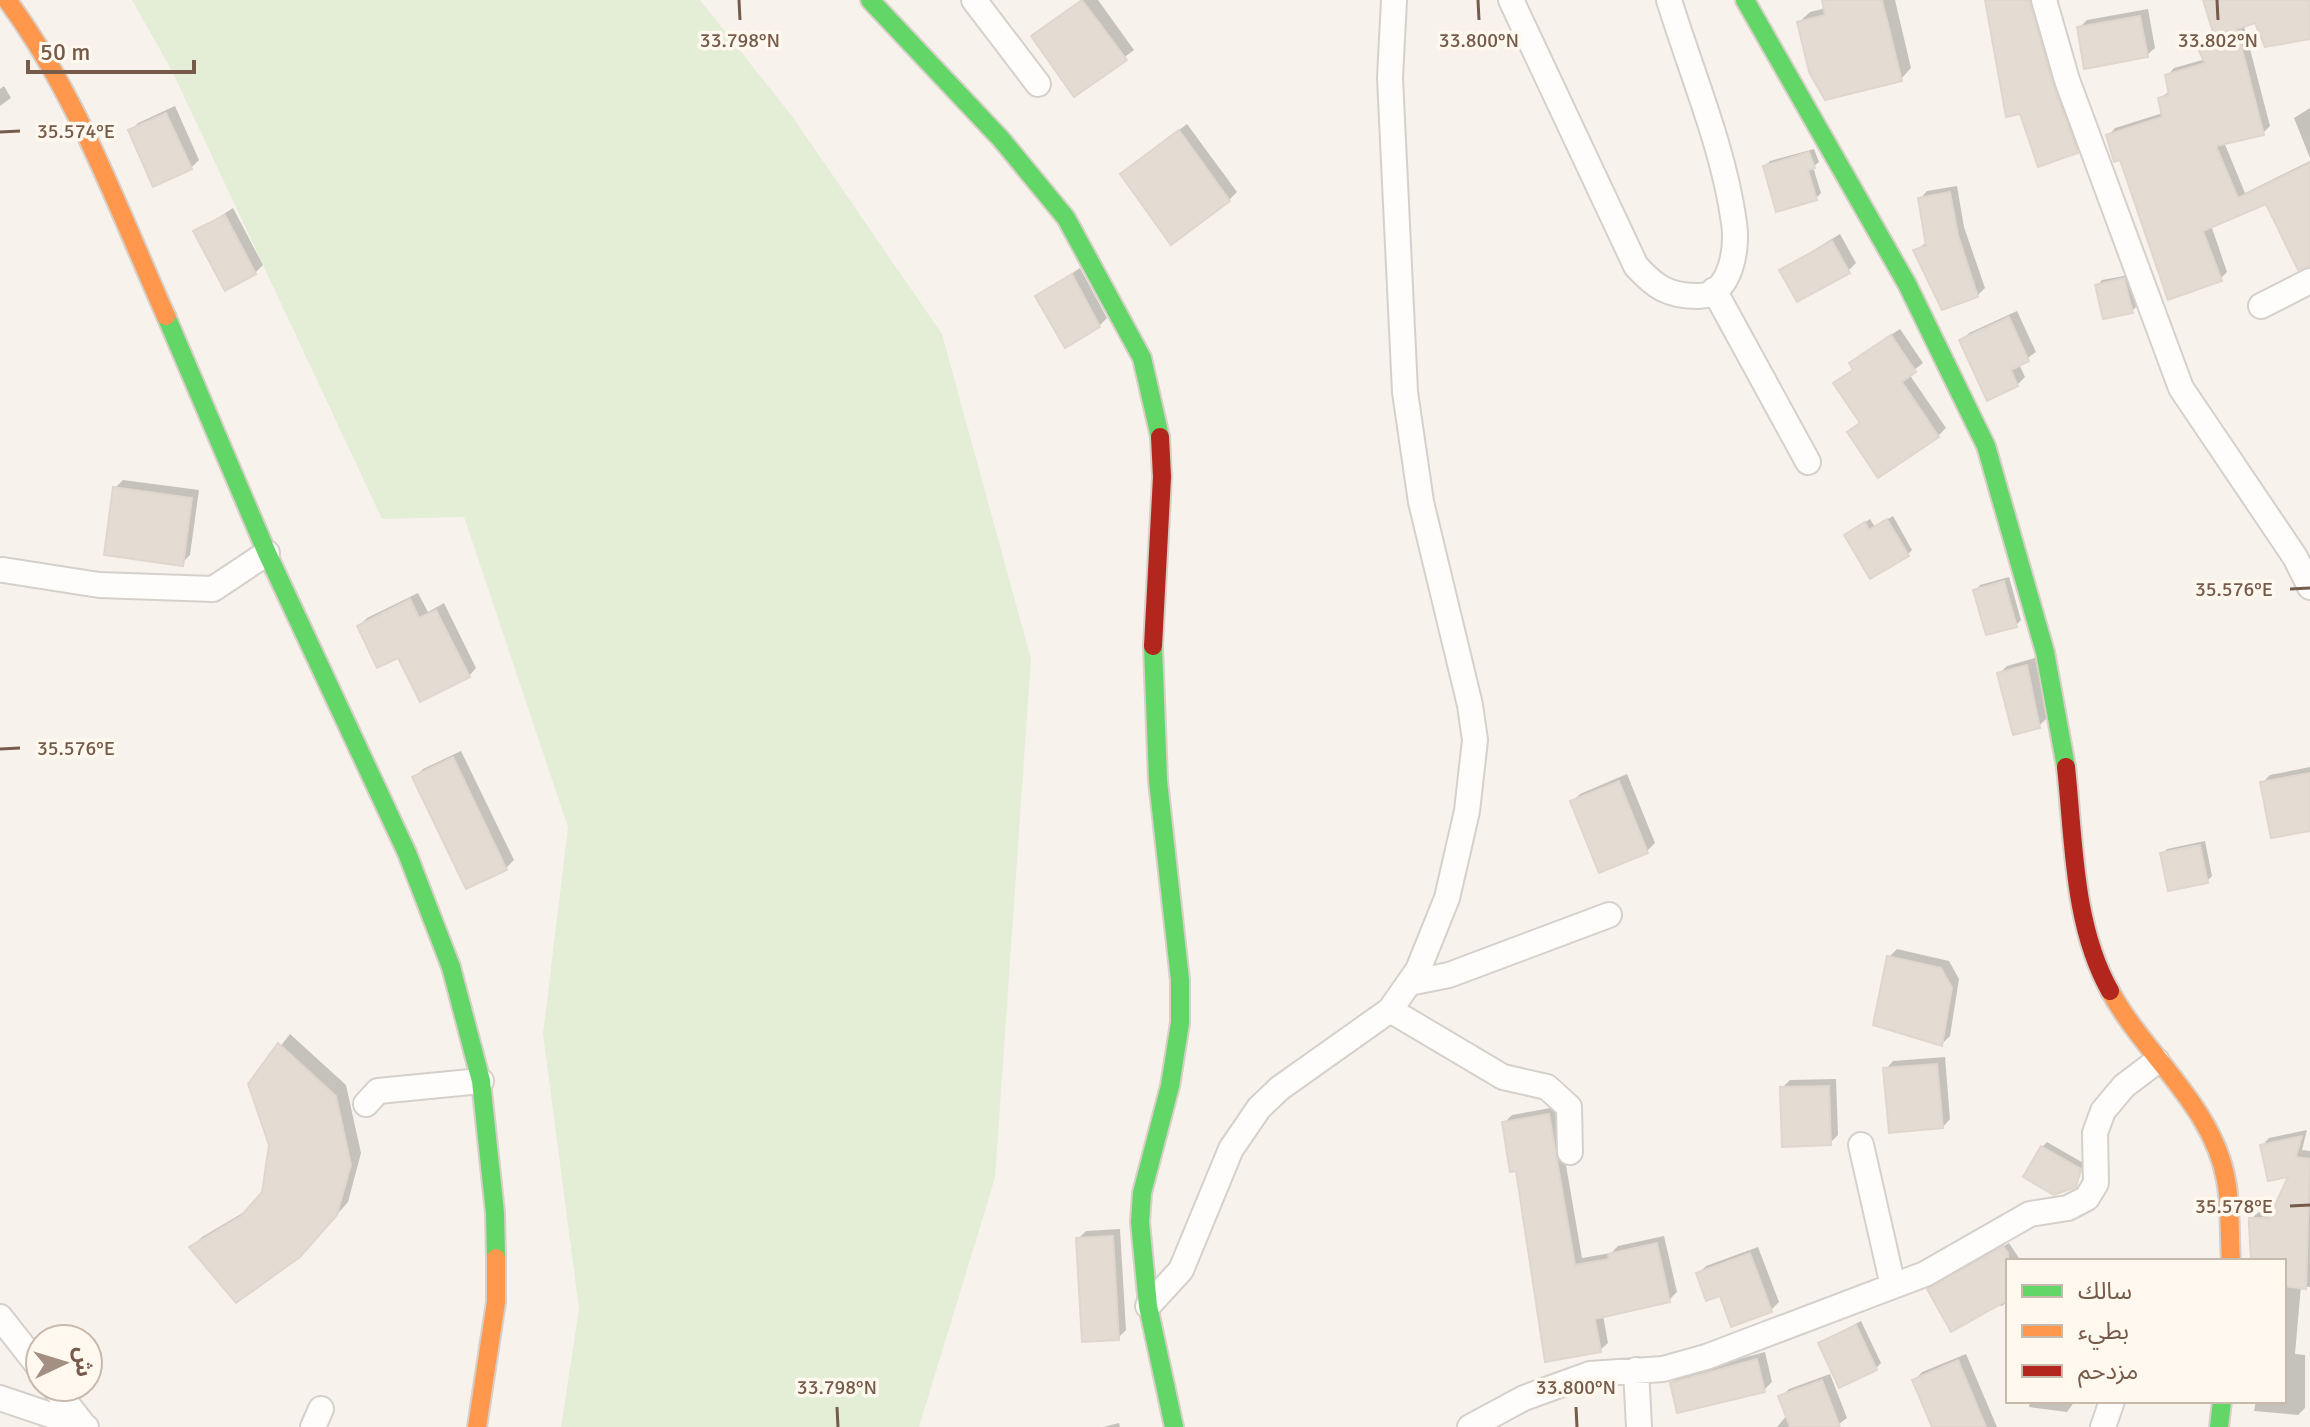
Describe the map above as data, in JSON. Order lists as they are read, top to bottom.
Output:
{
  "legend": ["سالك", "بطيء", "مزدحم"],
  "scale_bar": "50 m",
  "north": "right",
  "coordinates": [
    "33.798°N",
    "33.800°N",
    "33.802°N",
    "35.574°E",
    "35.576°E",
    "35.578°E"
  ]
}
